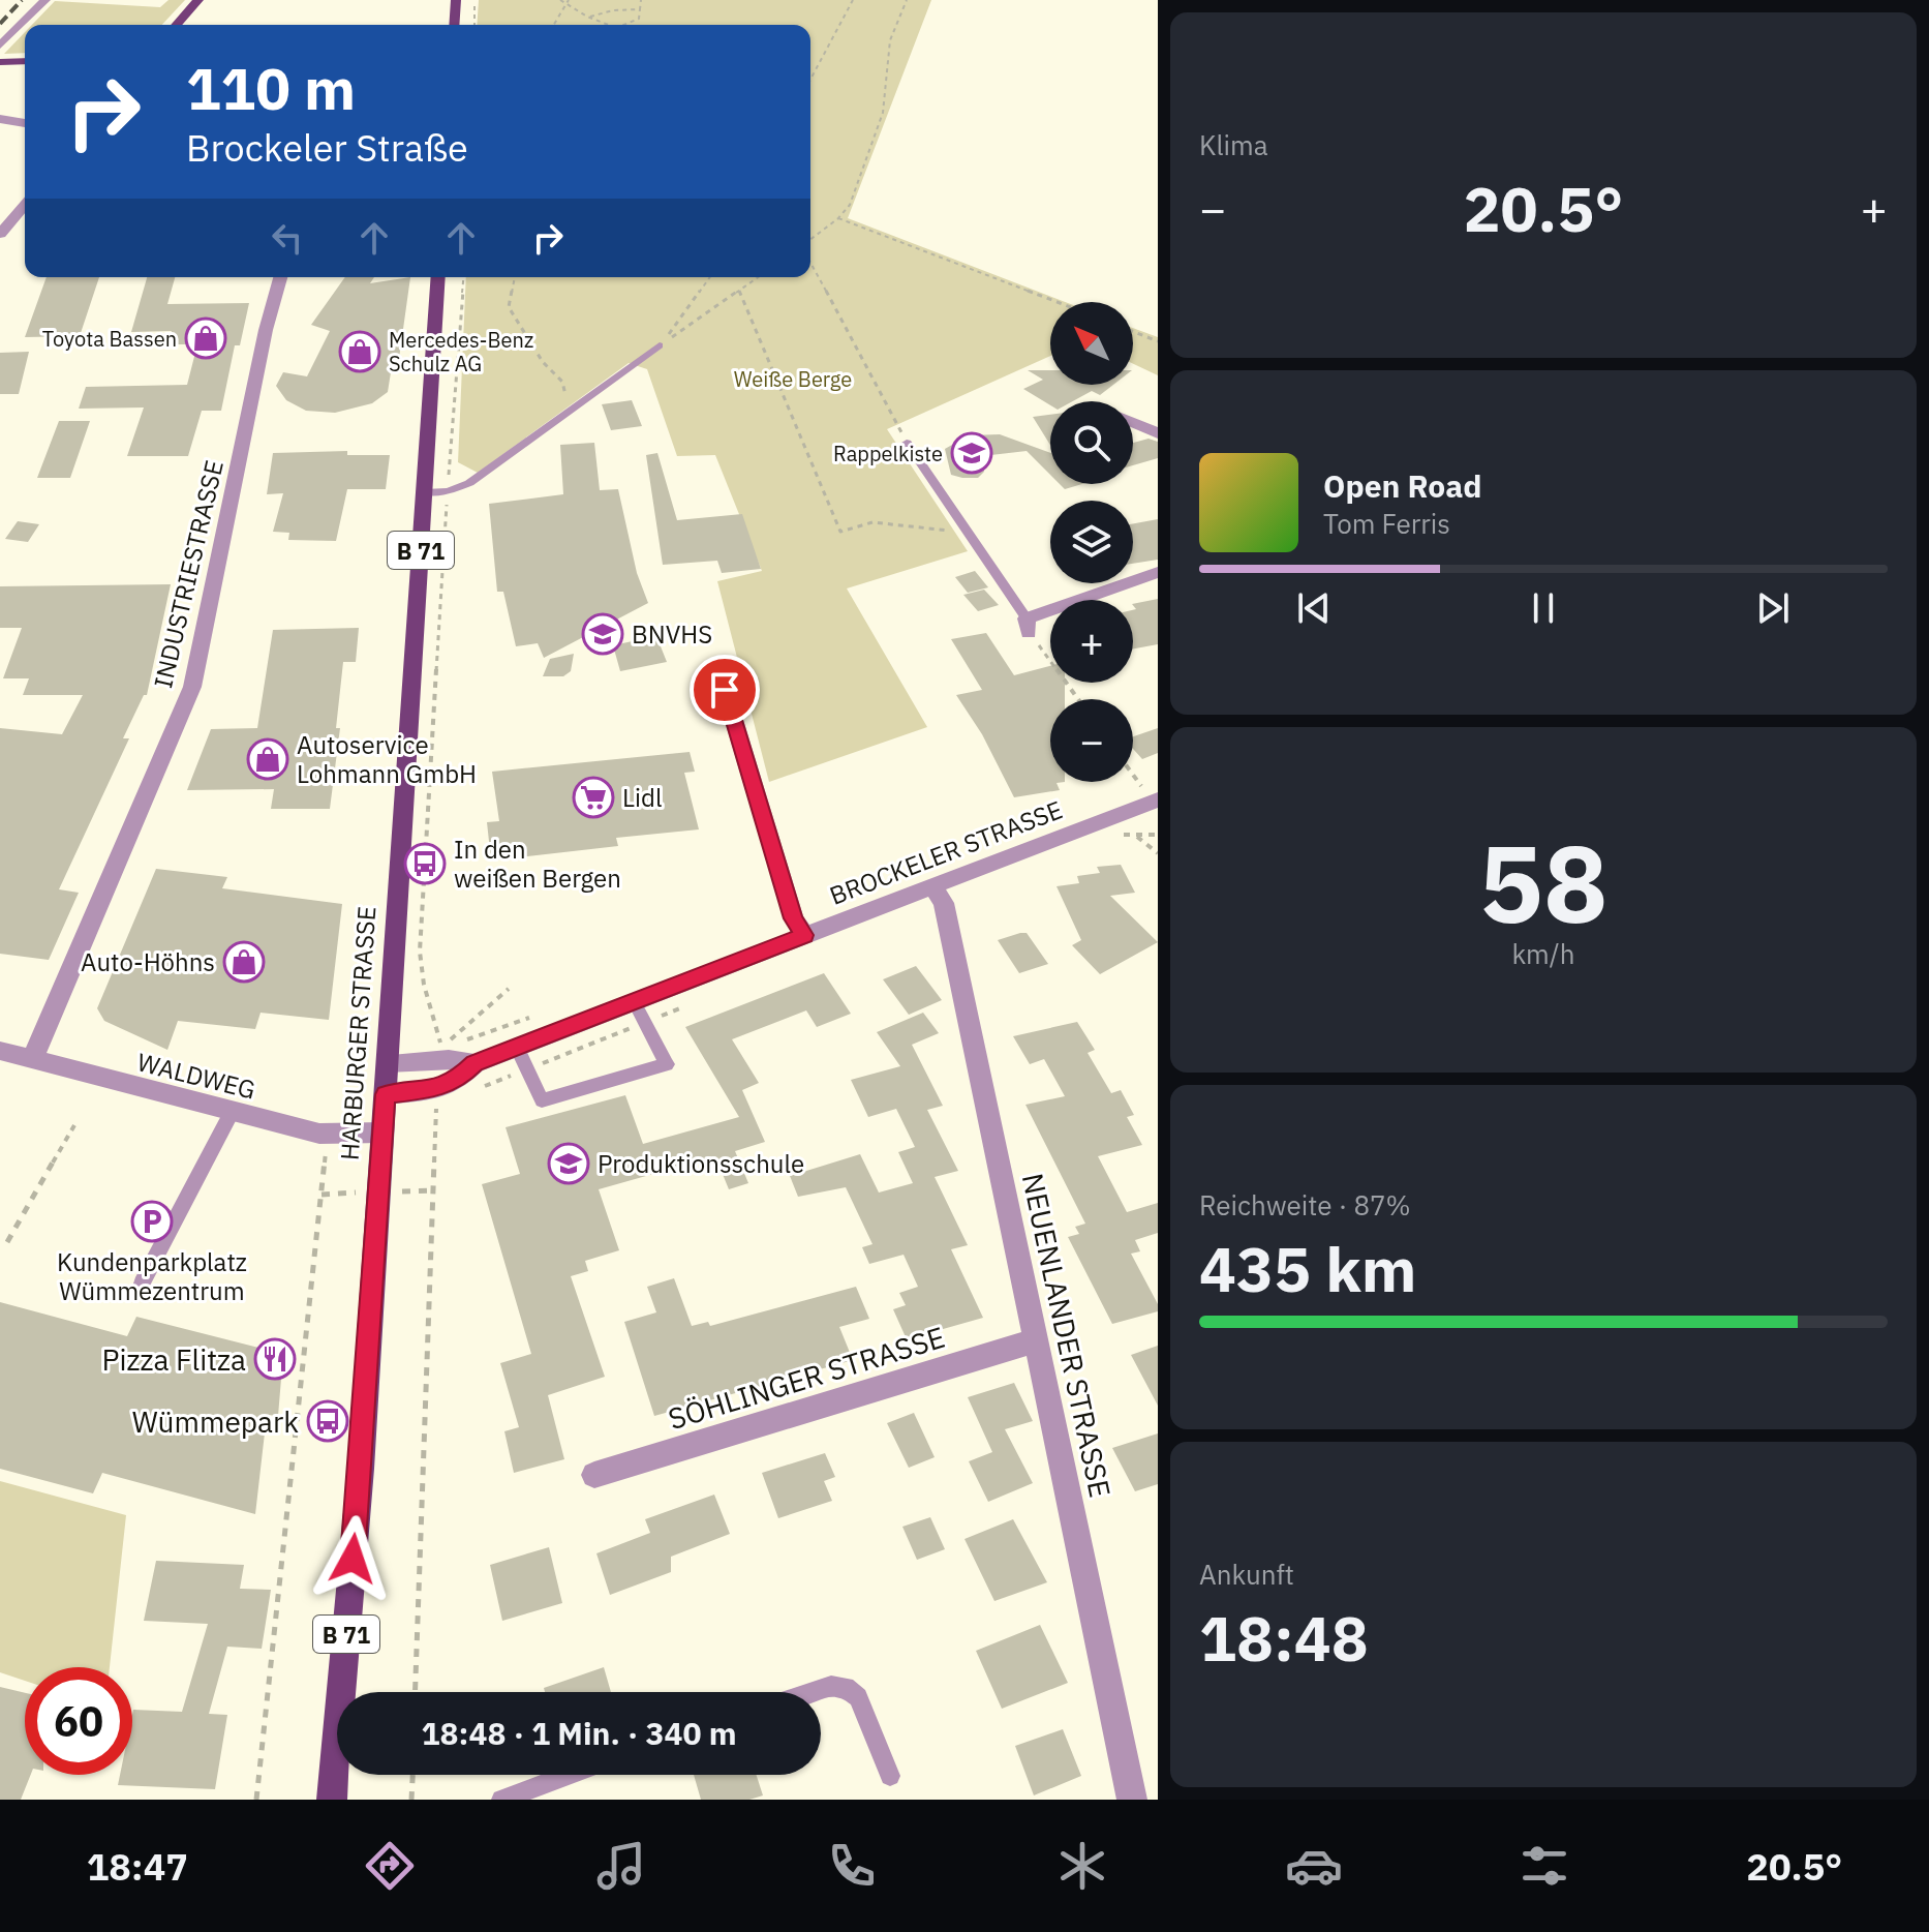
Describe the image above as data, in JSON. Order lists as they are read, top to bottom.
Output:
{
  "streets": {
    "main road": ["B 71", "HARBURGER STRASSE"],
    "street": [
      "INDUSTRIESTRASSE",
      "BROCKELER STRASSE",
      "WALDWEG",
      "NEUENLANDER STRASSE",
      "SÖHLINGER STRASSE"
    ]
  },
  "crossings": [
    ["INDUSTRIESTRASSE", "WALDWEG"],
    ["BROCKELER STRASSE", "HARBURGER STRASSE"],
    ["BROCKELER STRASSE", "NEUENLANDER STRASSE"],
    ["HARBURGER STRASSE", "WALDWEG"],
    ["NEUENLANDER STRASSE", "SÖHLINGER STRASSE"]
  ],
  "parks": ["Weiße Berge"],
  "places": {
    "shop": [
      "Toyota Bassen",
      "Mercedes-Benz Schulz AG",
      "Autoservice Lohmann GmbH",
      "Auto-Höhns"
    ],
    "school or university": ["Rappelkiste", "BNVHS", "Produktionsschule"],
    "supermarket": ["Lidl"],
    "bus stop": ["In den weißen Bergen", "Wümmepark"],
    "parking": ["Kundenparkplatz Wümmezentrum"],
    "restaurant": ["Pizza Flitza"]
  },
  "north": "top left",
  "page": {
    "tile": [
      "Klima",
      ["58", "km/h"],
      ["Reichweite · 87%", "435 km"],
      ["Ankunft", "18:48"]
    ],
    "turn": ["110 m", "Brockeler Straße"],
    "heat": ["−", "20.5°", "+"],
    "map_buttons": ["+", "−"],
    "song": ["Open Road", "Tom Ferris"],
    "limit": "60",
    "trip": "18:48 · 1 Min. · 340 m",
    "tabs": ["18:47", "20.5°"]
  }
}
